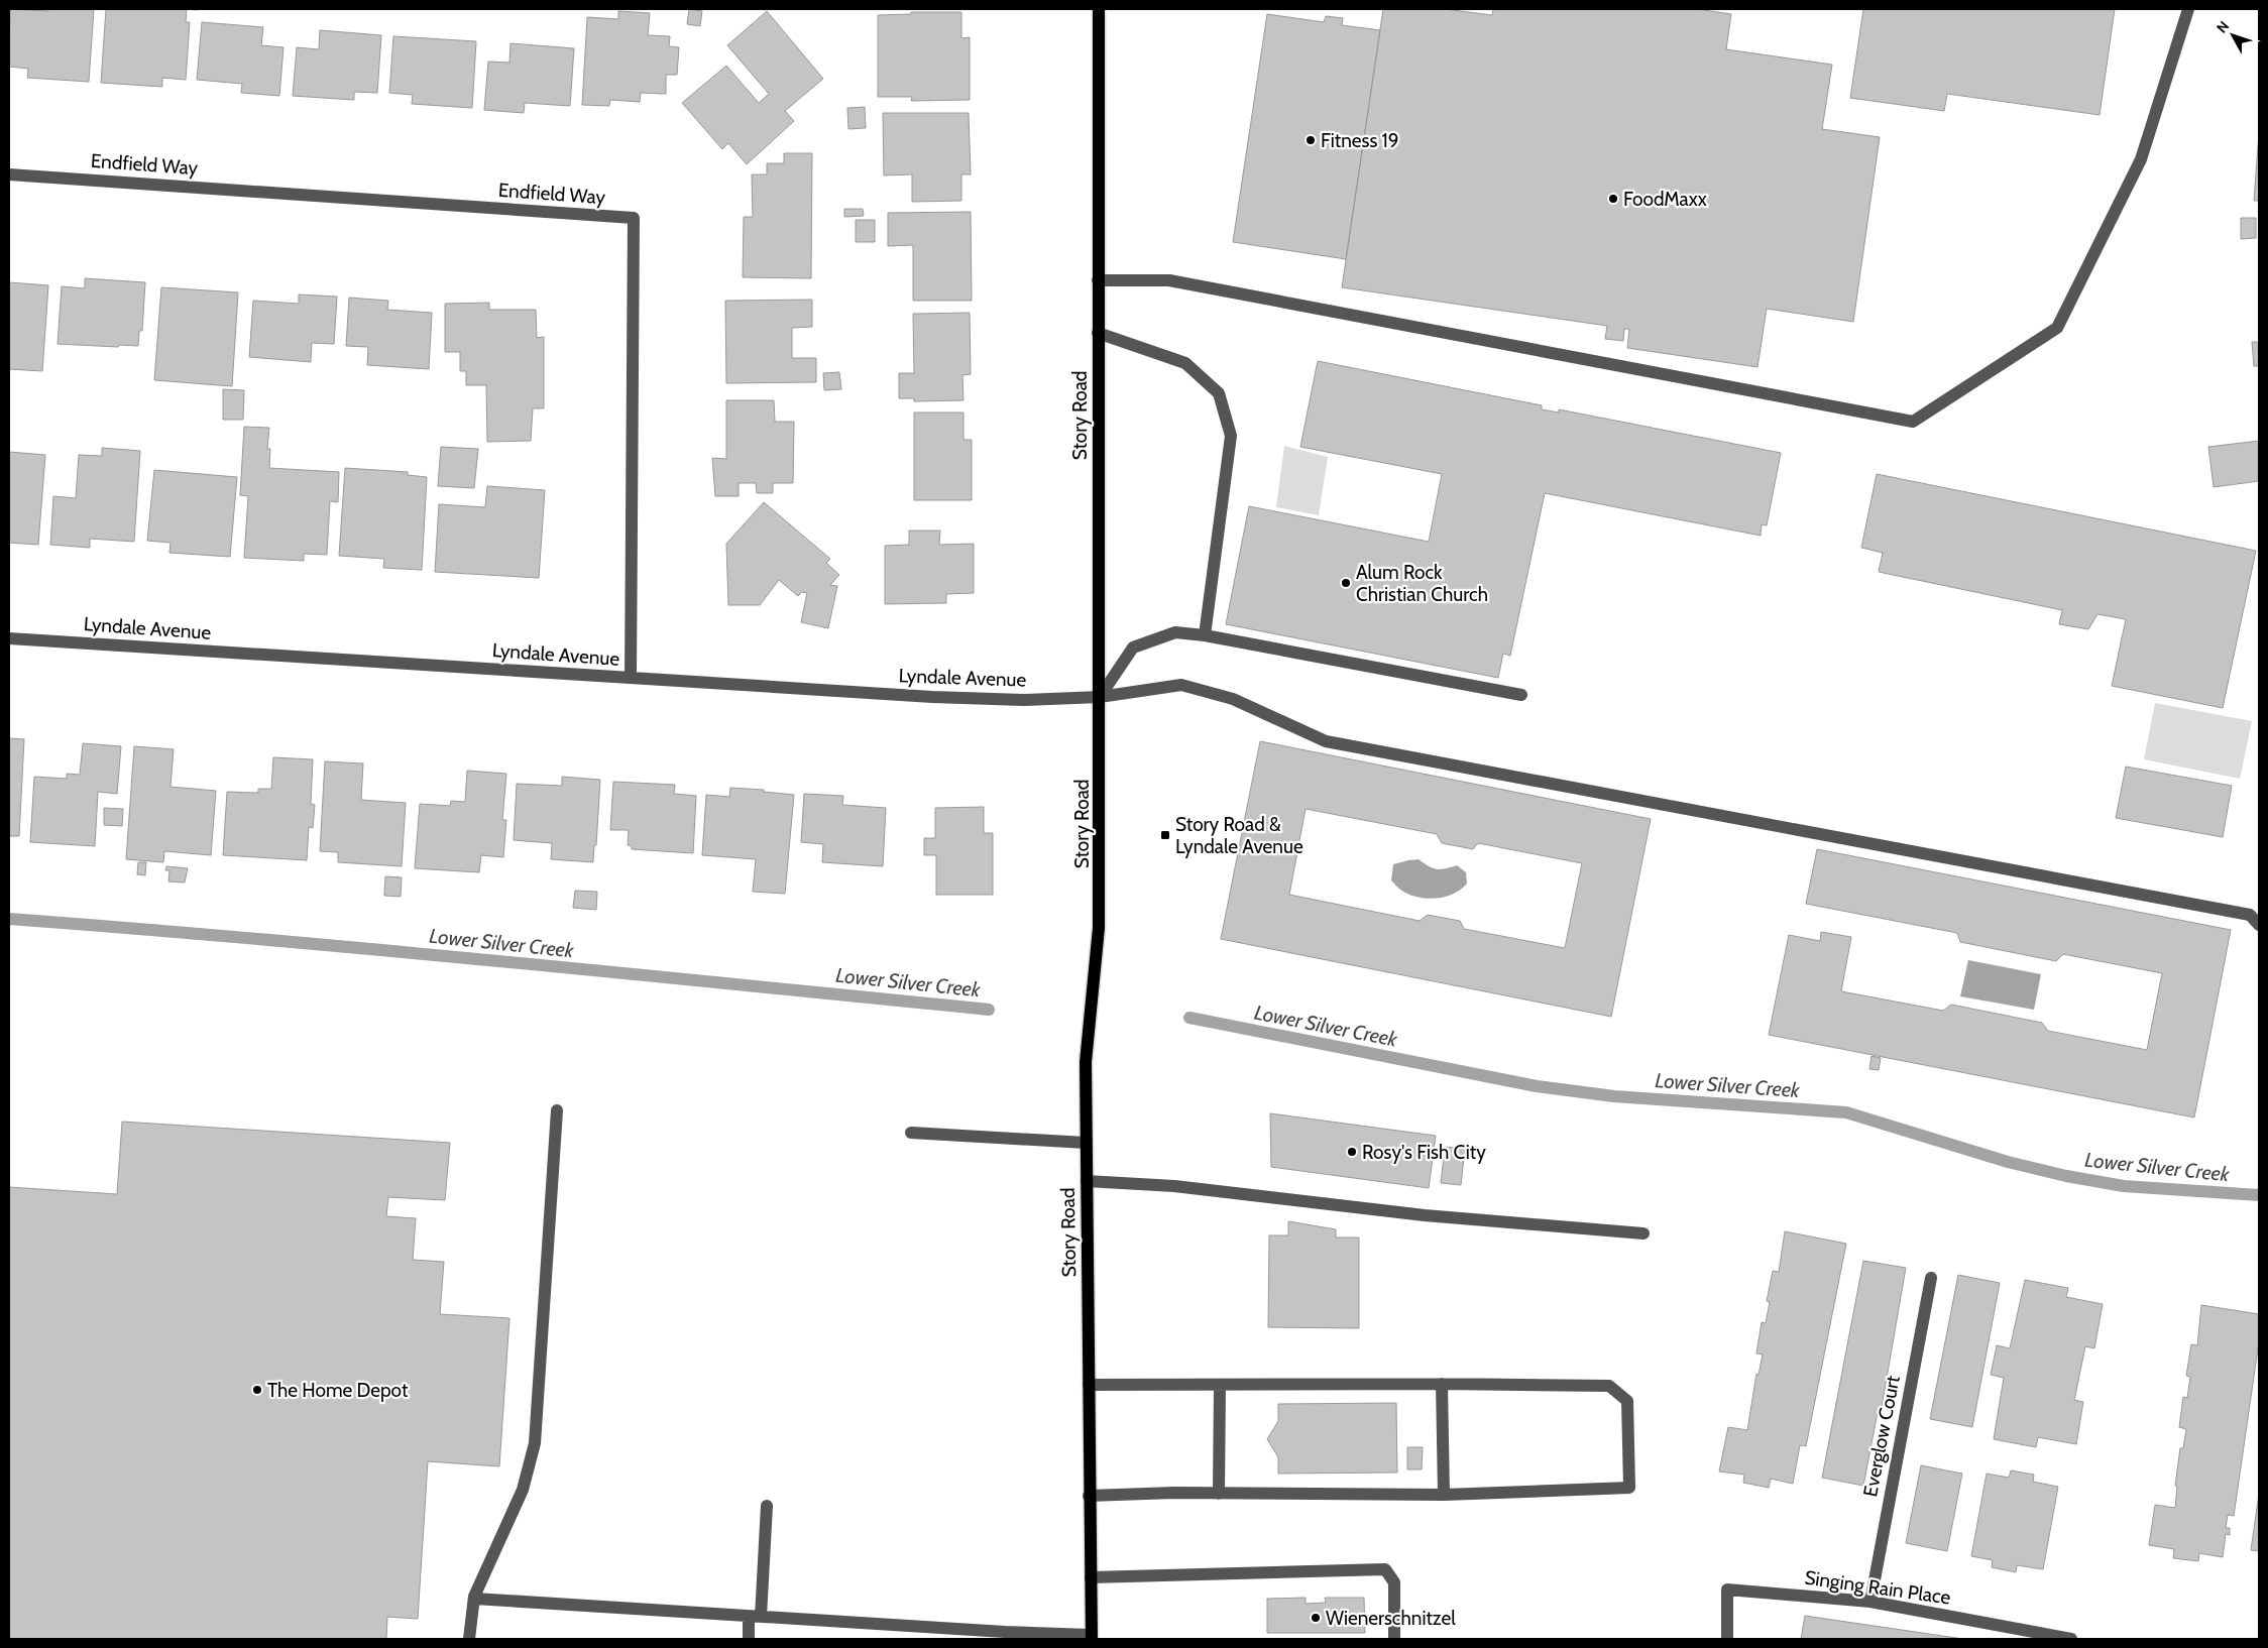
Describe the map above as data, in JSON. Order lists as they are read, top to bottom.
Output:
{
  "streets": {
    "main road": ["Story Road"],
    "street": [
      "Endfield Way",
      "Lyndale Avenue",
      "Everglow Court",
      "Singing Rain Place"
    ]
  },
  "crossings": [
    ["Endfield Way", "Lyndale Avenue"],
    ["Story Road", "Lyndale Avenue"],
    ["Everglow Court", "Singing Rain Place"]
  ],
  "water": ["Lower Silver Creek"],
  "places": {
    "other": [
      "Fitness 19",
      "FoodMaxx",
      "Alum Rock Christian Church",
      "Rosy's Fish City",
      "The Home Depot",
      "Wienerschnitzel"
    ],
    "transit": ["Story Road & Lyndale Avenue"]
  },
  "north": "top left"
}
